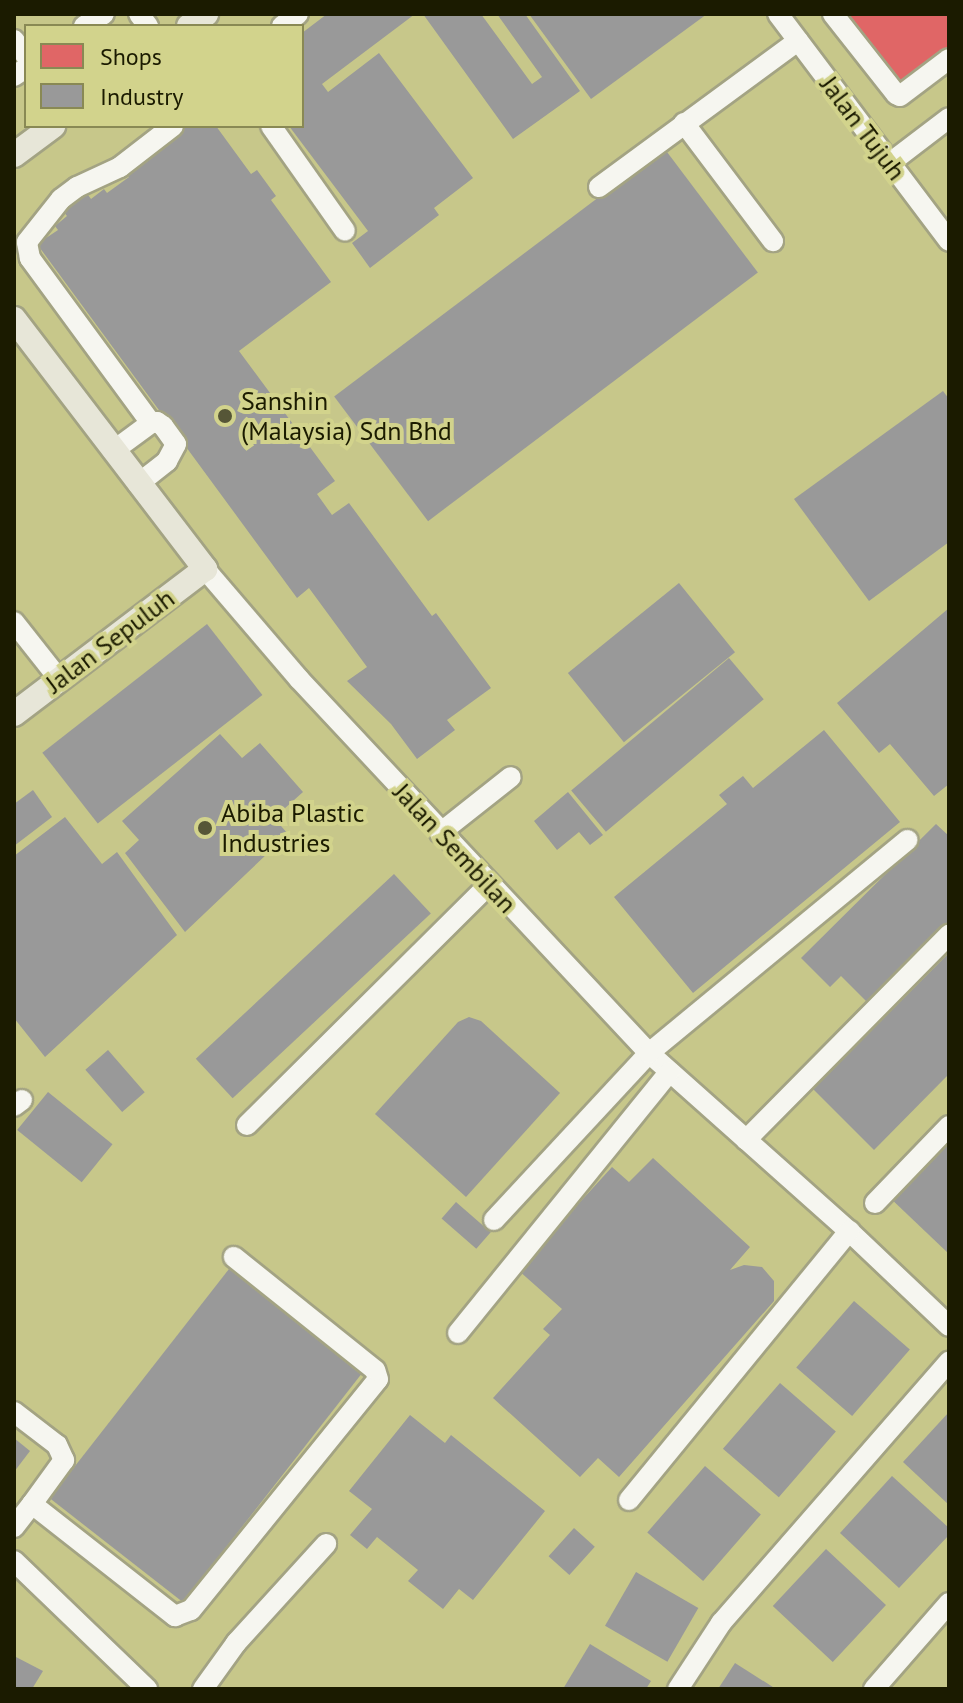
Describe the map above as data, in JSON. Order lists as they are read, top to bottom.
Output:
{
  "streets": {
    "main road": ["Jalan Sepuluh", "Jalan Sembilan"],
    "street": ["Jalan Tujuh"]
  },
  "crossings": [
    ["Jalan Sepuluh", "Jalan Sembilan"]
  ],
  "places": ["Sanshin (Malaysia) Sdn Bhd", "Abiba Plastic Industries"],
  "legend": ["Shops", "Industry"]
}
